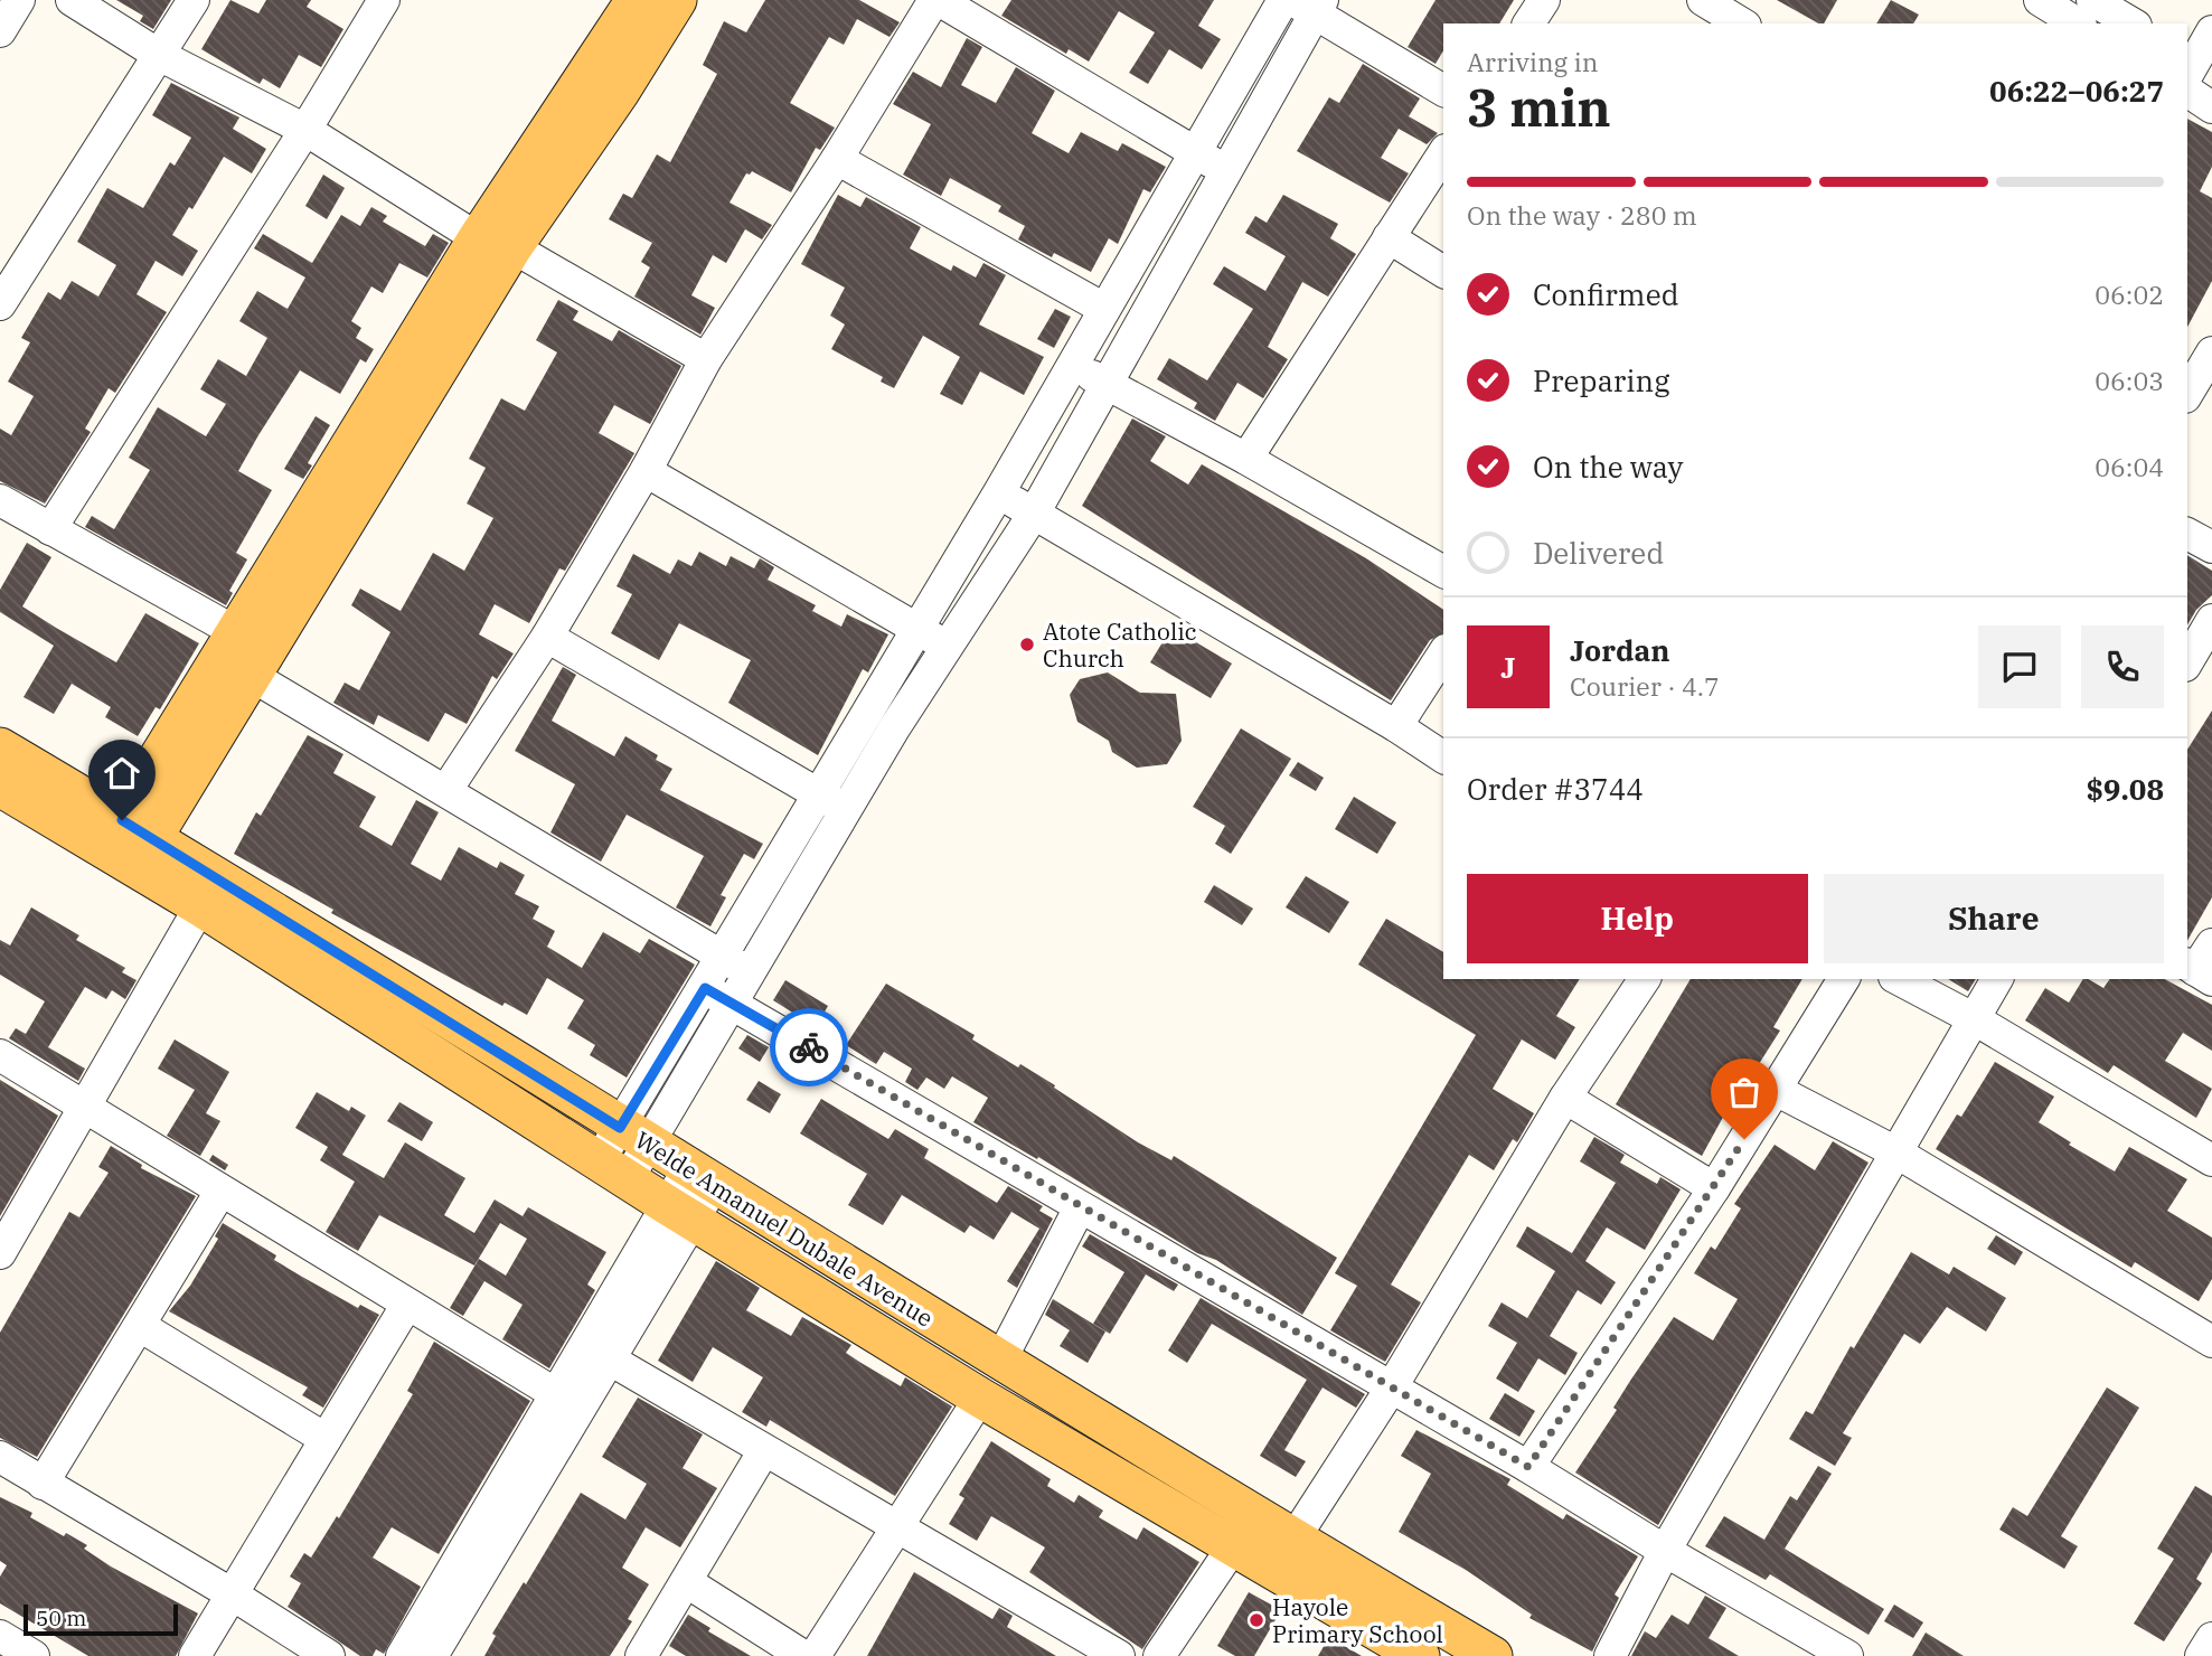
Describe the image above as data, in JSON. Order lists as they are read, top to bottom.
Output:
{
  "streets": {
    "main road": ["Welde Amanuel Dubale Avenue"]
  },
  "places": ["Atote Catholic Church", "Hayole Primary School"],
  "scale_bar": "50 m",
  "page": {
    "heading": ["3 min", "Arriving in", "06:22–06:27"],
    "panel": [
      "Jordan",
      "Courier · 4.7",
      "Order #3744",
      "$9.08"
    ],
    "bar": "On the way · 280 m",
    "list": [
      ["Confirmed", "06:02"],
      ["Preparing", "06:03"],
      ["On the way", "06:04"],
      "Delivered"
    ],
    "round": "J",
    "buttons": ["Help", "Share"],
    "scale": "50 m"
  }
}
